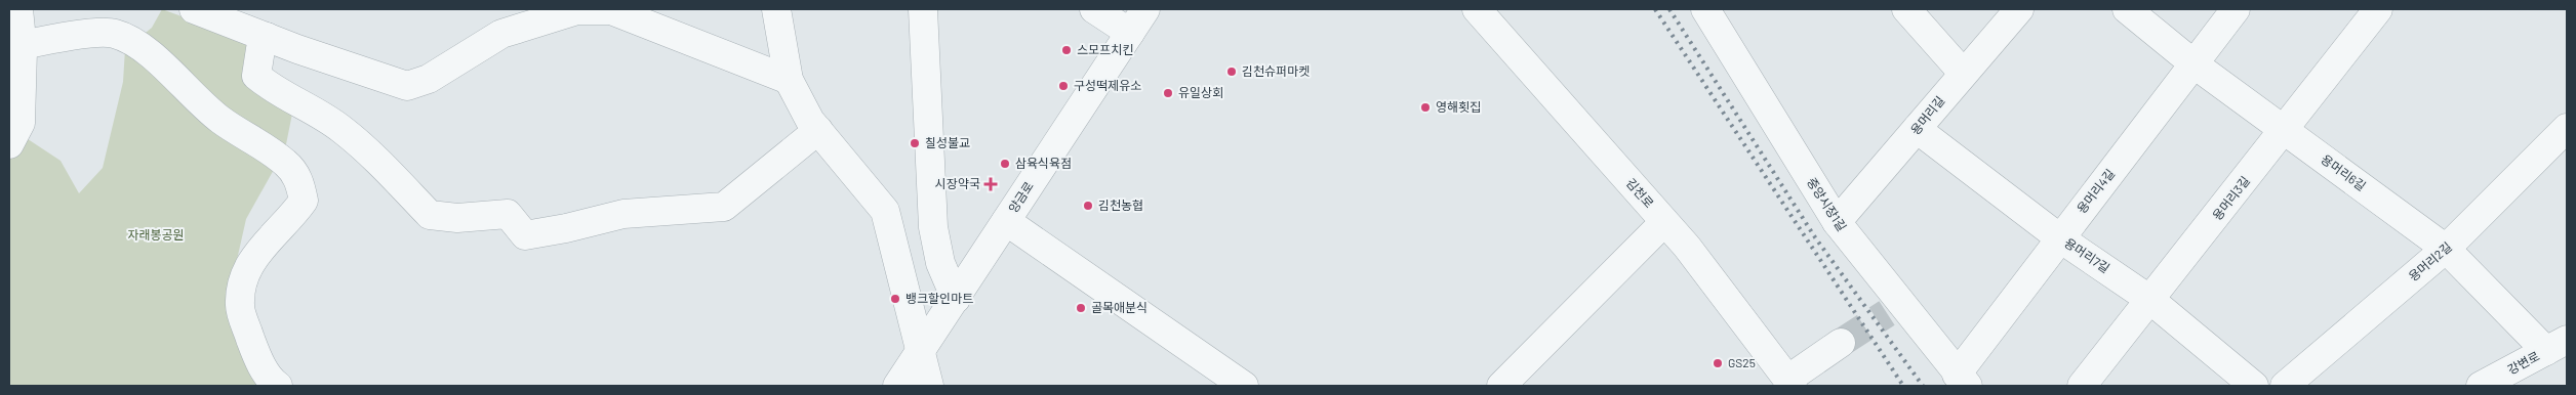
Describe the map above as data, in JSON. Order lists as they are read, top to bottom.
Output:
{
  "streets": {
    "street": [
      "용머리길",
      "용머리6길",
      "용머리4길",
      "김천로",
      "양금로",
      "용머리3길",
      "중앙시장1길",
      "용머리7길",
      "용머리2길",
      "강변로"
    ]
  },
  "crossings": [
    ["용머리길", "중앙시장1길"],
    ["용머리길", "용머리7길"],
    ["용머리6길", "용머리4길"],
    ["용머리6길", "용머리3길"],
    ["용머리6길", "용머리2길"],
    ["용머리6길", "강변로"],
    ["용머리4길", "중앙시장1길"],
    ["용머리4길", "용머리7길"],
    ["용머리3길", "용머리7길"]
  ],
  "parks": ["자래봉공원"],
  "places": {
    "other": [
      "스모프치킨",
      "김천슈퍼마켓",
      "구성떡제유소",
      "유일상회",
      "영해횟집",
      "칠성불교",
      "삼육식육점",
      "김천농협",
      "뱅크할인마트",
      "골목애분식",
      "GS25"
    ],
    "health": ["시장약국"]
  }
}
